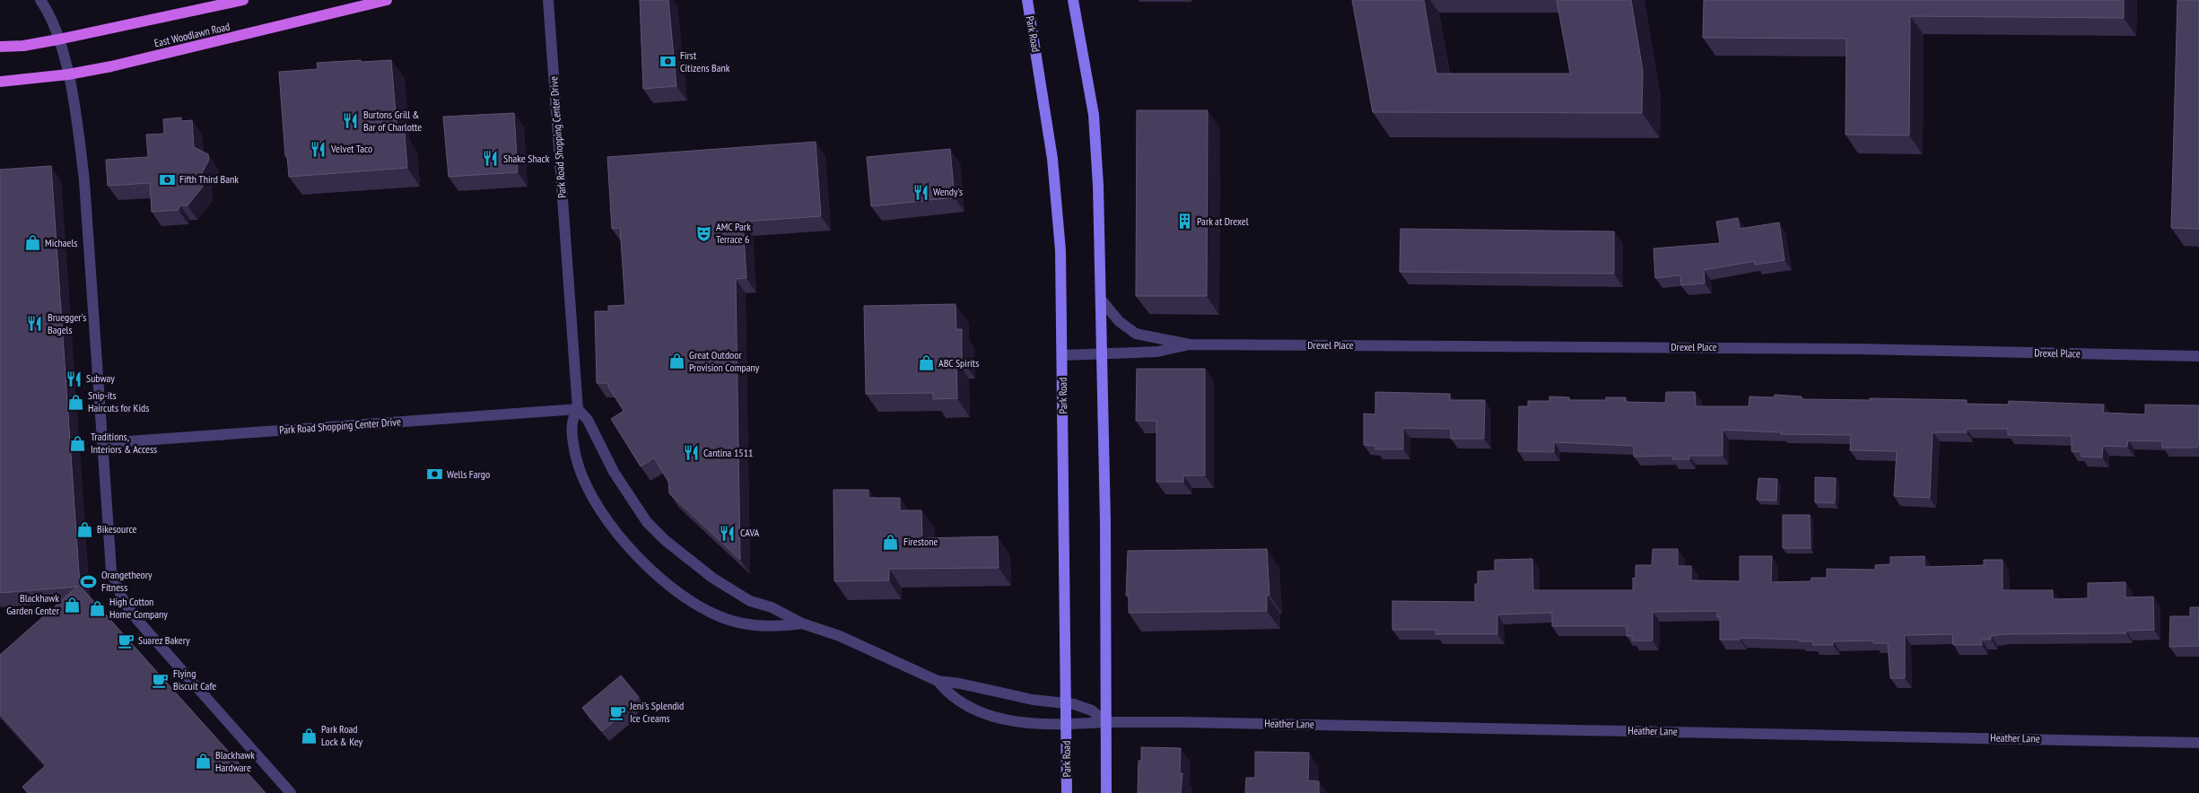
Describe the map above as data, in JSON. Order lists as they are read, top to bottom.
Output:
{
  "streets": {
    "main road": ["Park Road", "East Woodlawn Road"],
    "street": ["Park Road Shopping Center Drive", "Drexel Place", "Heather Lane"]
  },
  "crossings": [
    ["Park Road", "Park Road Shopping Center Drive"],
    ["Park Road", "Drexel Place"],
    ["Park Road Shopping Center Drive", "Heather Lane"]
  ],
  "places": {
    "bank": ["First Citizens Bank", "Fifth Third Bank", "Wells Fargo"],
    "restaurant": [
      "Burtons Grill & Bar of Charlotte",
      "Velvet Taco",
      "Shake Shack",
      "Wendy's",
      "Bruegger's Bagels",
      "Subway",
      "Cantina 1511",
      "CAVA"
    ],
    "building": ["Park at Drexel"],
    "theatre": ["AMC Park Terrace 6"],
    "shop": [
      "Michaels",
      "Great Outdoor Provision Company",
      "ABC Spirits",
      "Snip-its Haircuts for Kids",
      "Traditions, Interiors & Access",
      "Bikesource",
      "Firestone",
      "Blackhawk Garden Center",
      "High Cotton Home Company",
      "Park Road Lock & Key",
      "Blackhawk Hardware"
    ],
    "sports": ["Orangetheory Fitness"],
    "cafe": ["Suarez Bakery", "Flying Biscuit Cafe", "Jeni's Splendid Ice Creams"]
  }
}
